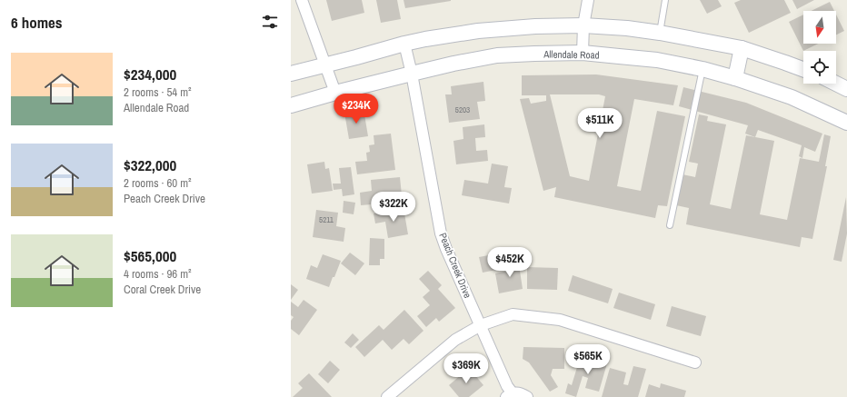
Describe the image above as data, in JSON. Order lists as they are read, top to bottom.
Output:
{
  "streets": {
    "main road": ["Allendale Road"],
    "street": ["Peach Creek Drive"]
  },
  "crossings": [
    ["Allendale Road", "Peach Creek Drive"]
  ],
  "house_numbers": ["5203", "5211"],
  "north": "bottom",
  "page": {
    "heading": "6 homes",
    "list": [
      {
        "name": "$234,000",
        "note": "2 rooms · 54 m² · Allendale Road"
      },
      {
        "name": "$322,000",
        "note": "2 rooms · 60 m² · Peach Creek Drive"
      },
      {
        "name": "$565,000",
        "note": "4 rooms · 96 m² · Coral Creek Drive"
      }
    ],
    "price": [
      "$234K",
      "$511K",
      "$322K",
      "$452K",
      "$565K",
      "$369K"
    ]
  }
}
